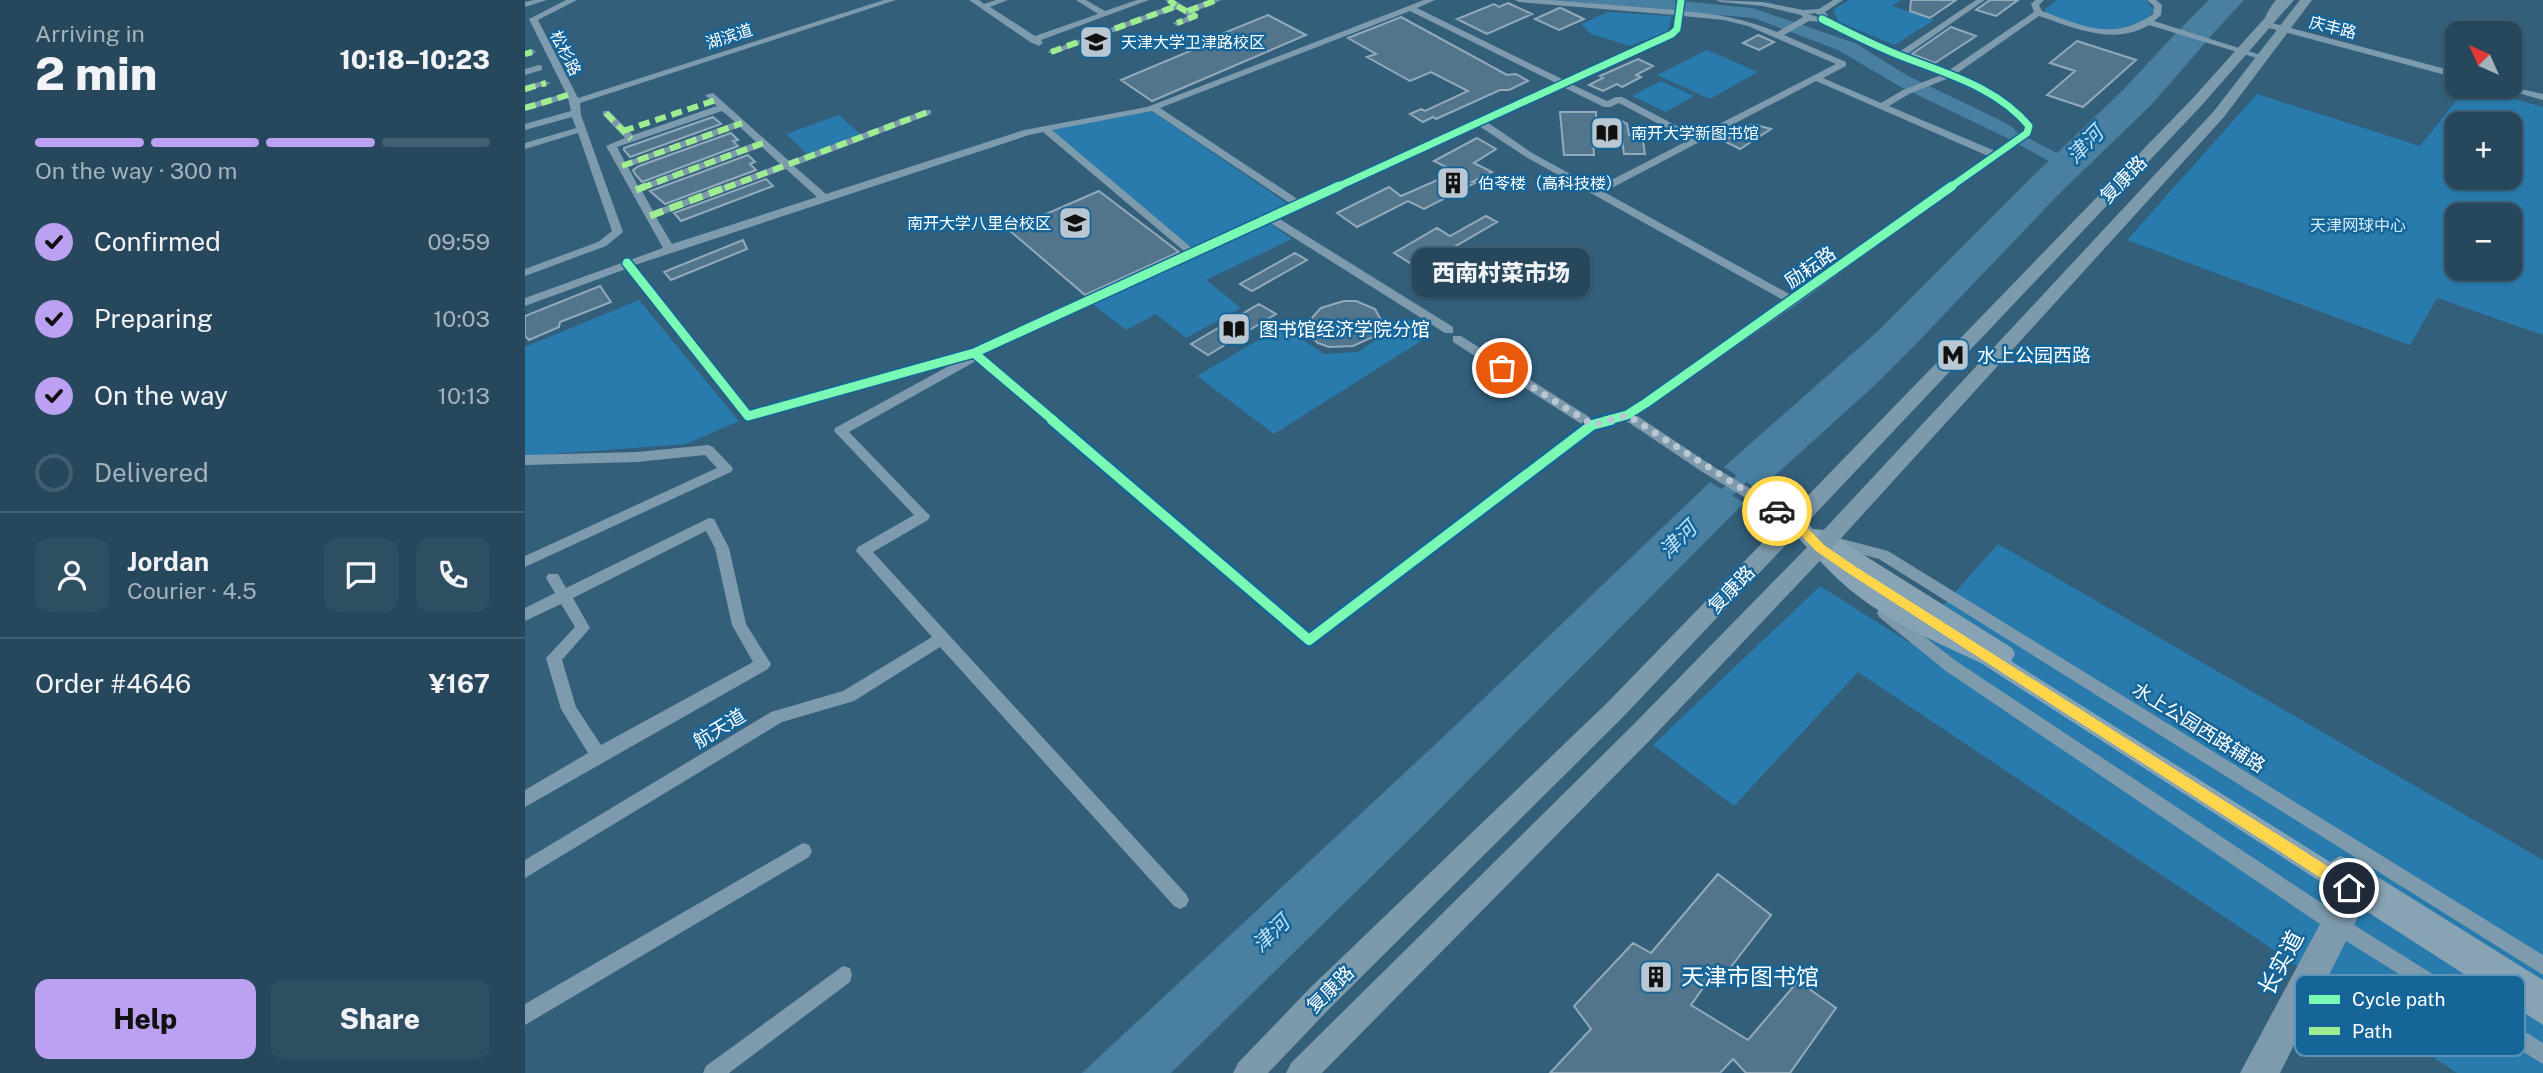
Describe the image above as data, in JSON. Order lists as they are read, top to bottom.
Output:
{
  "streets": {
    "highway": ["复康路"],
    "street": [
      "庆丰路",
      "湖滨道",
      "松杉路",
      "励耘路",
      "水上公园西路辅路",
      "航天道",
      "长实道"
    ]
  },
  "crossings": [
    ["庆丰路", "复康路"],
    ["湖滨道", "松杉路"],
    ["复康路", "水上公园西路辅路"]
  ],
  "water": ["津河"],
  "parks": ["天津网球中心"],
  "places": {
    "school or university": ["天津大学卫津路校区", "南开大学八里台校区"],
    "library": ["南开大学新图书馆", "图书馆经济学院分馆"],
    "building": ["伯苓楼（高科技楼）", "天津市图书馆"],
    "metro station": ["水上公园西路"],
    "other": ["西南村菜市场"]
  },
  "legend": ["Cycle path", "Path"],
  "north": "top left",
  "page": {
    "heading": ["2 min", "Arriving in", "10:18–10:23"],
    "panel": [
      "Jordan",
      "Courier · 4.5",
      "Order #4646",
      "¥167"
    ],
    "map_buttons": ["+", "−"],
    "bar": "On the way · 300 m",
    "list": [
      ["Confirmed", "09:59"],
      ["Preparing", "10:03"],
      ["On the way", "10:13"],
      "Delivered"
    ],
    "bubble": "西南村菜市场",
    "buttons": ["Help", "Share"]
  }
}
